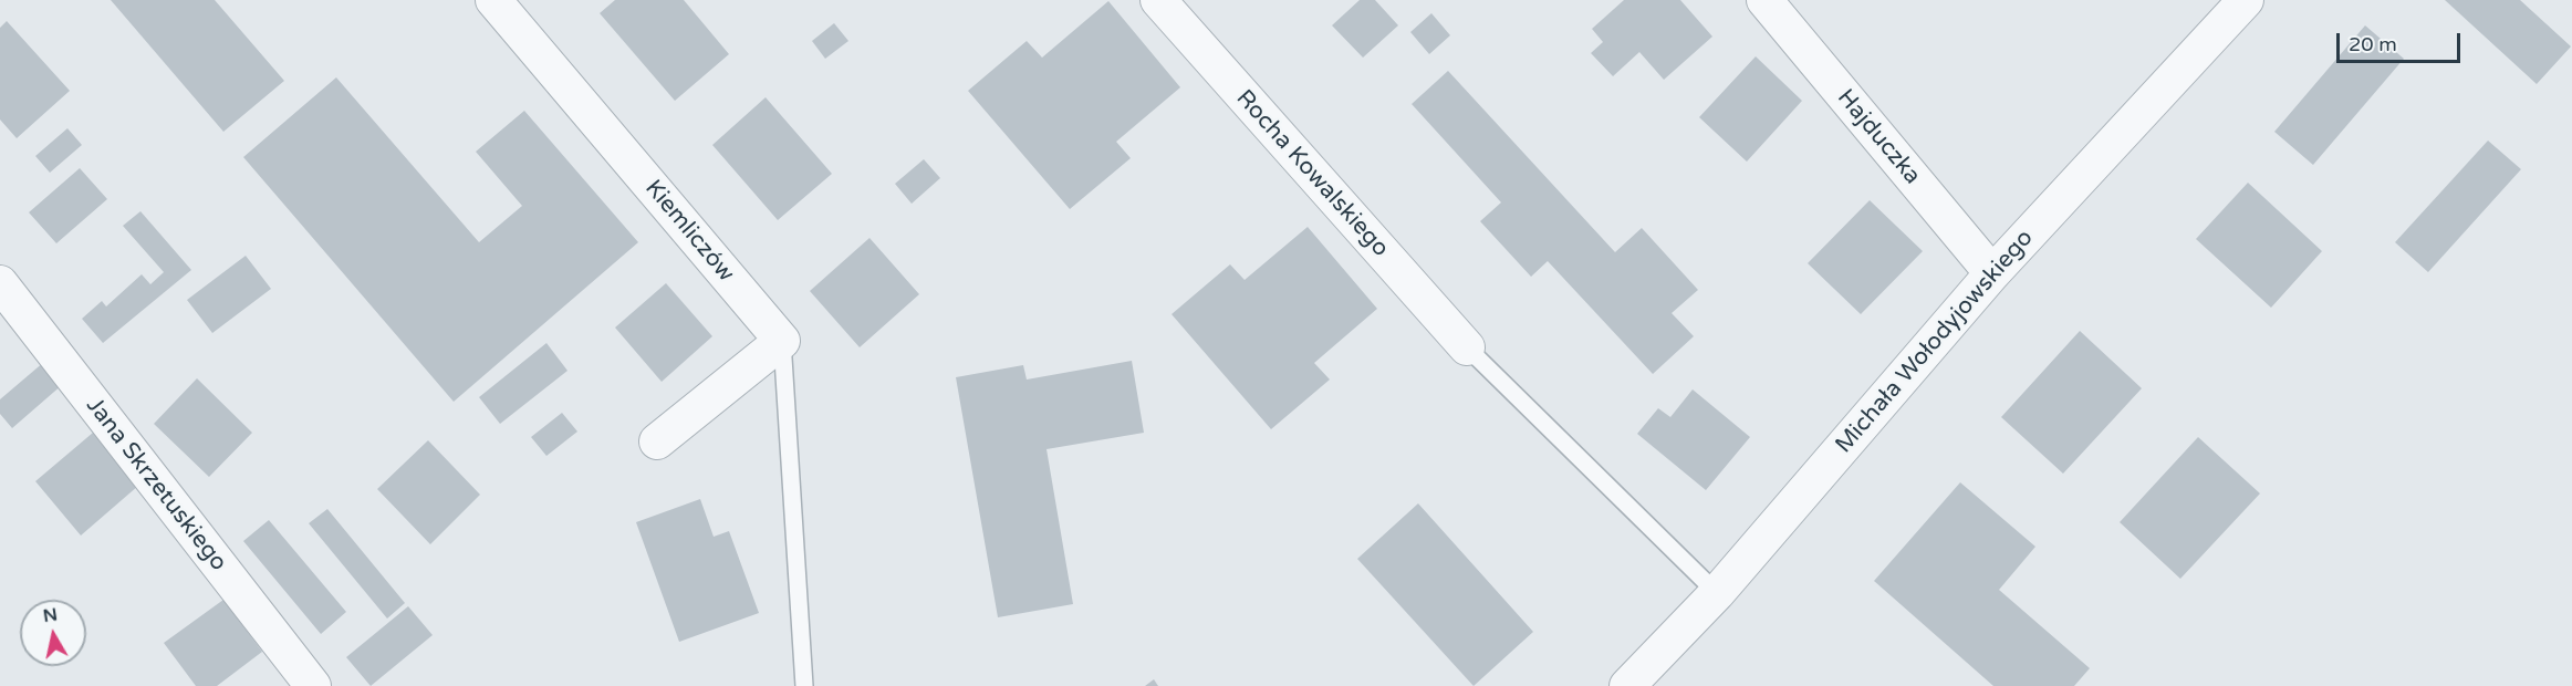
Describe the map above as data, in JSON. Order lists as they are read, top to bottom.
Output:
{
  "streets": {
    "street": [
      "Hajduczka",
      "Rocha Kowalskiego",
      "Kiemliczów",
      "Michała Wołodyjowskiego",
      "Jana Skrzetuskiego"
    ]
  },
  "crossings": [
    ["Hajduczka", "Michała Wołodyjowskiego"]
  ],
  "scale_bar": "20 m",
  "north": "top"
}
